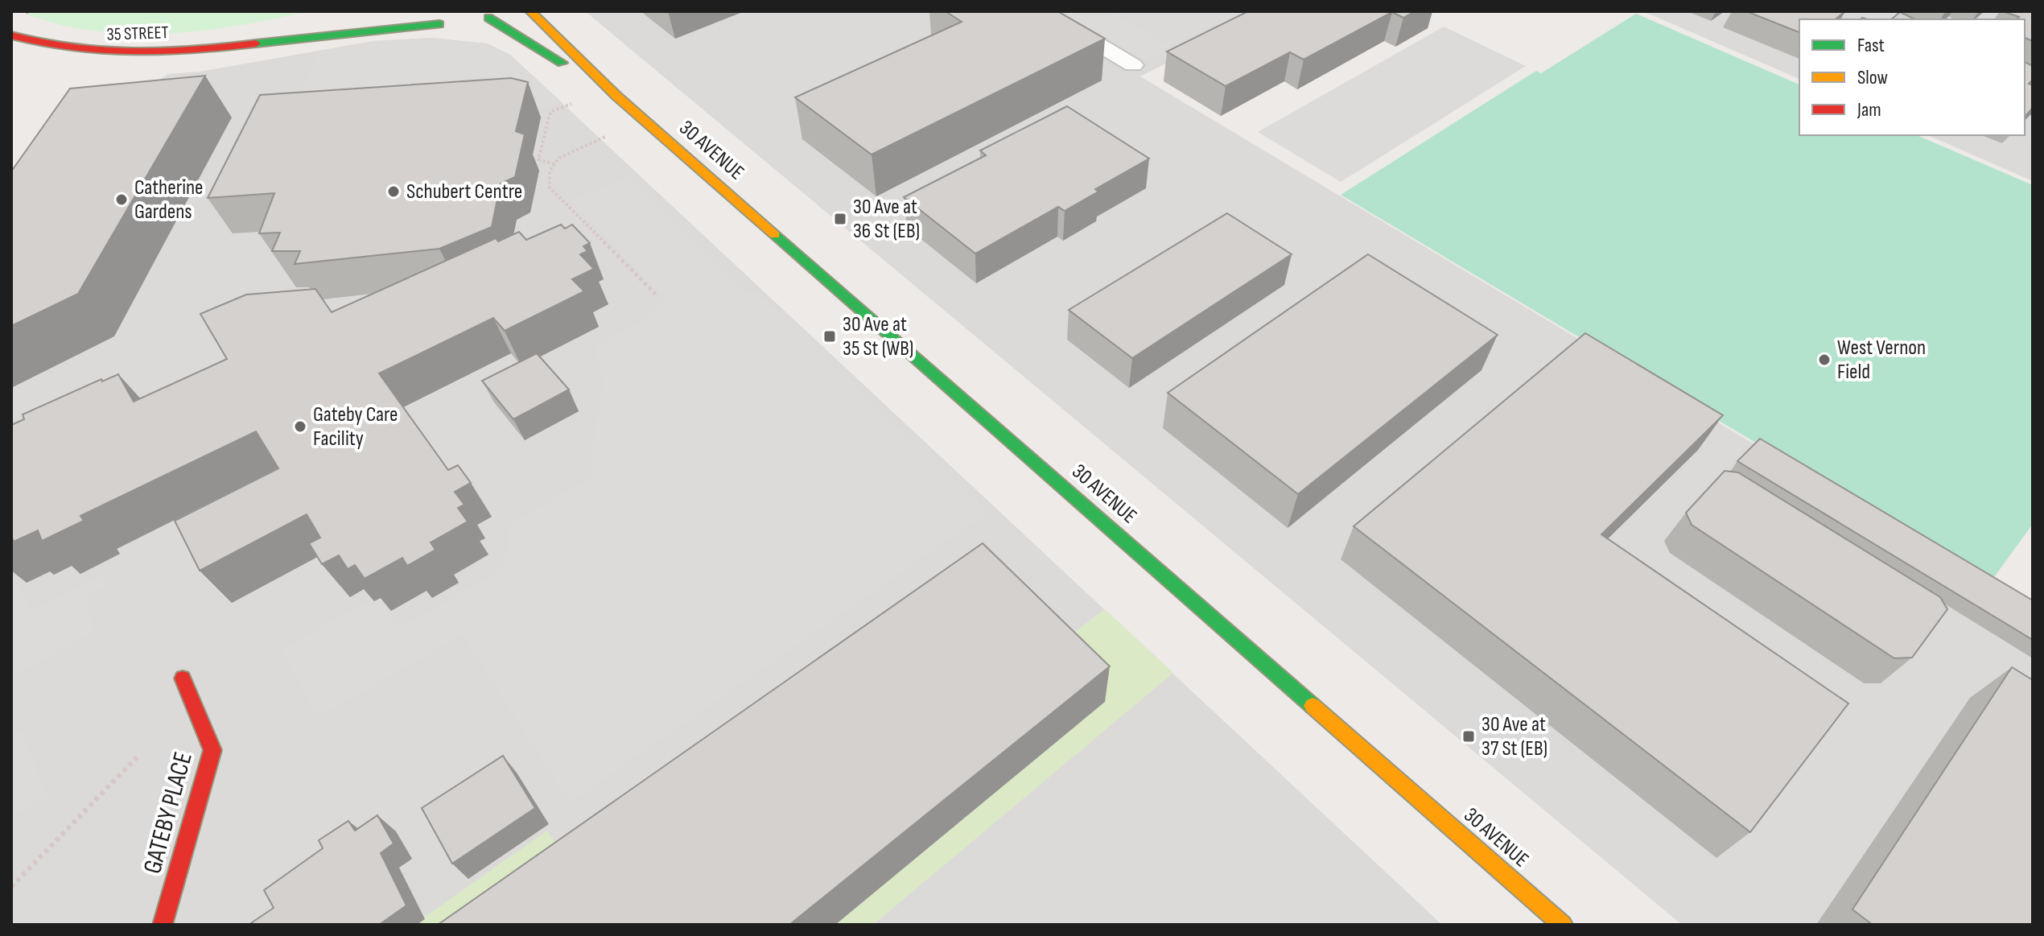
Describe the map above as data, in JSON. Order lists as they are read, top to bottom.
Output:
{
  "streets": {
    "street": ["35 STREET", "30 AVENUE", "GATEBY PLACE"]
  },
  "crossings": [
    ["35 STREET", "30 AVENUE"]
  ],
  "places": {
    "other": [
      "Schubert Centre",
      "Catherine Gardens",
      "West Vernon Field",
      "Gateby Care Facility"
    ],
    "transit": ["30 Ave at 36 St (EB)", "30 Ave at 35 St (WB)", "30 Ave at 37 St (EB)"]
  },
  "legend": ["Fast", "Slow", "Jam"]
}
